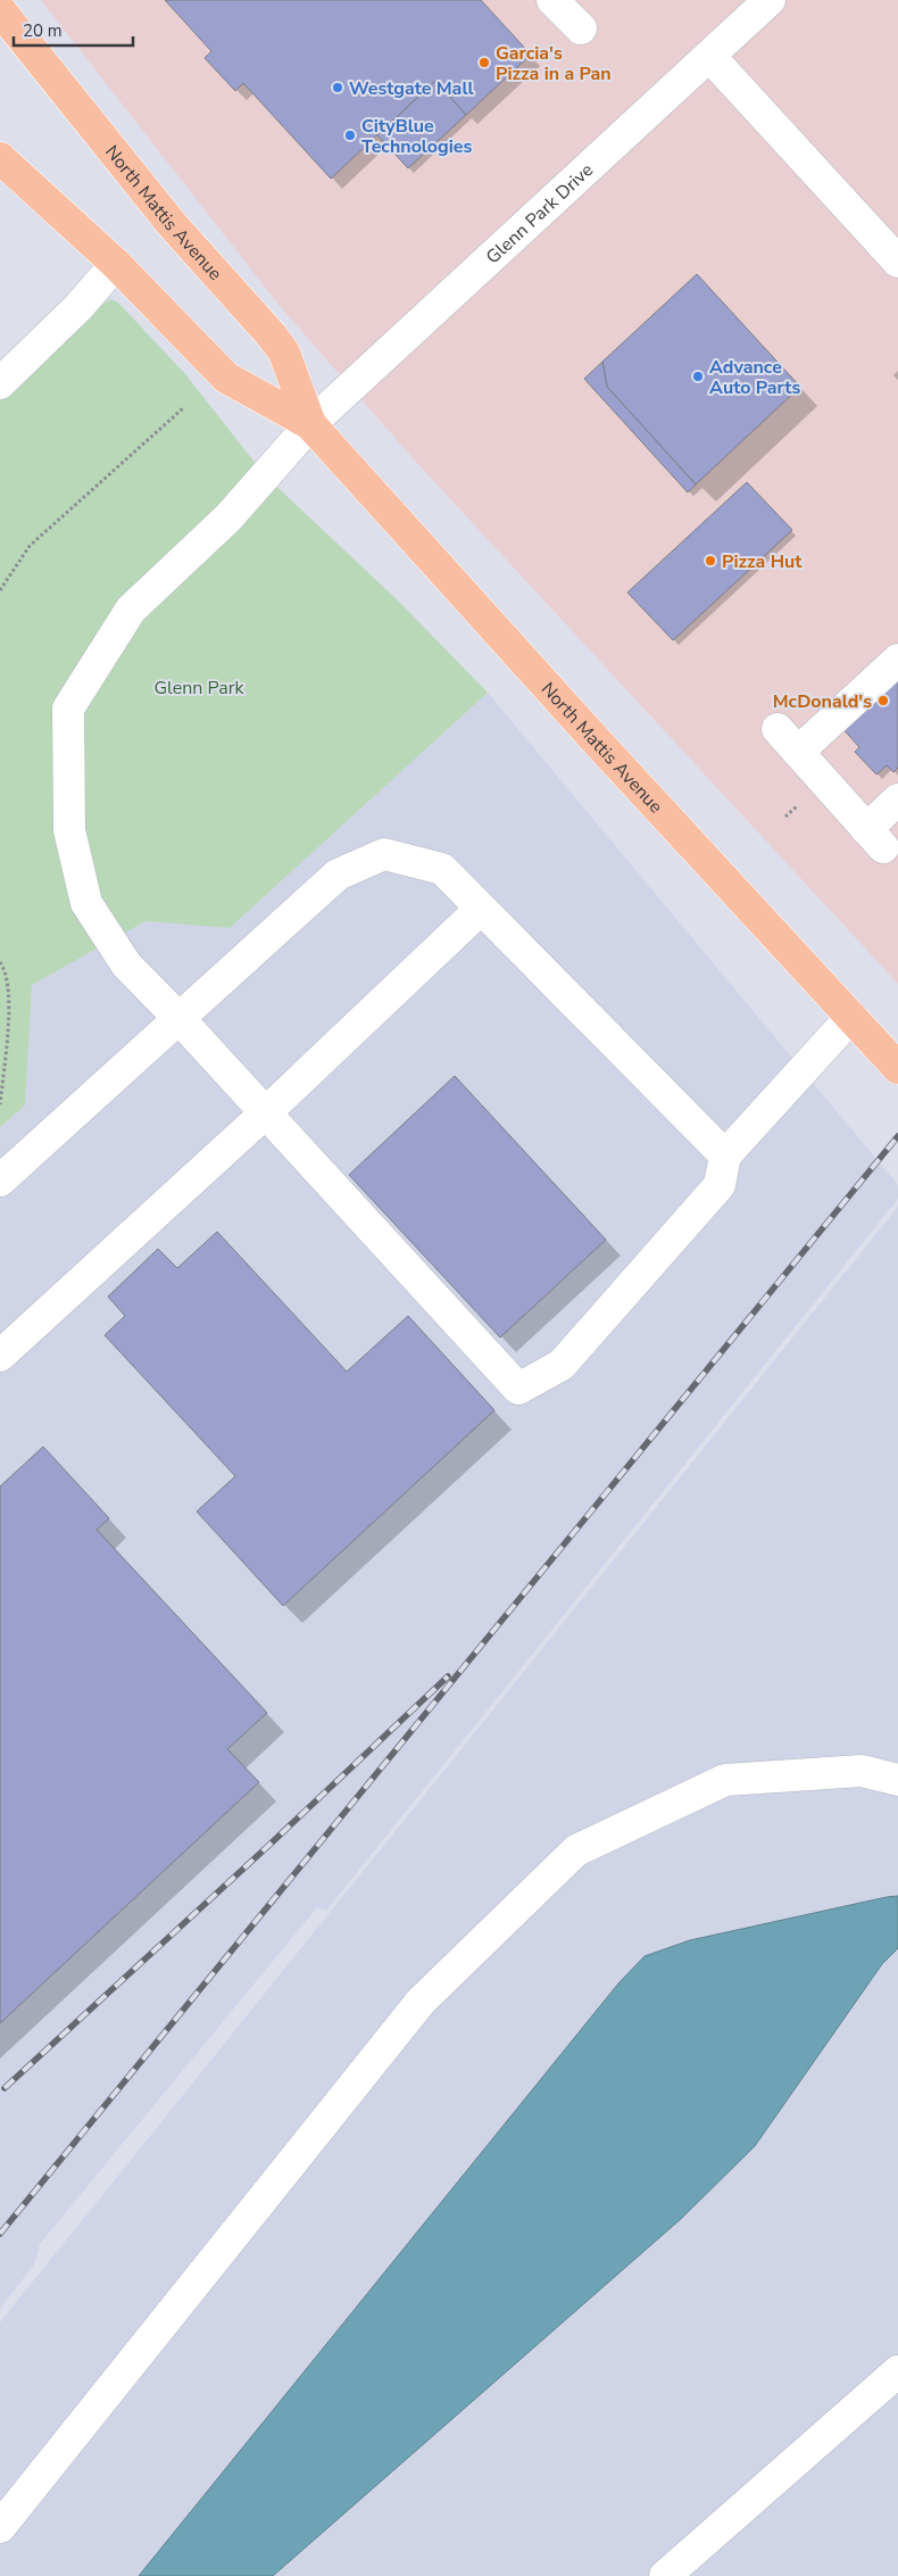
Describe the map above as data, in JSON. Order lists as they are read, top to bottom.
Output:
{
  "streets": {
    "main road": ["North Mattis Avenue"],
    "street": ["Glenn Park Drive"]
  },
  "crossings": [
    ["North Mattis Avenue", "Glenn Park Drive"]
  ],
  "parks": ["Glenn Park"],
  "places": [
    "Garcia's Pizza in a Pan",
    "Westgate Mall",
    "CityBlue Technologies",
    "Advance Auto Parts",
    "Pizza Hut",
    "McDonald's"
  ],
  "scale_bar": "20 m"
}
